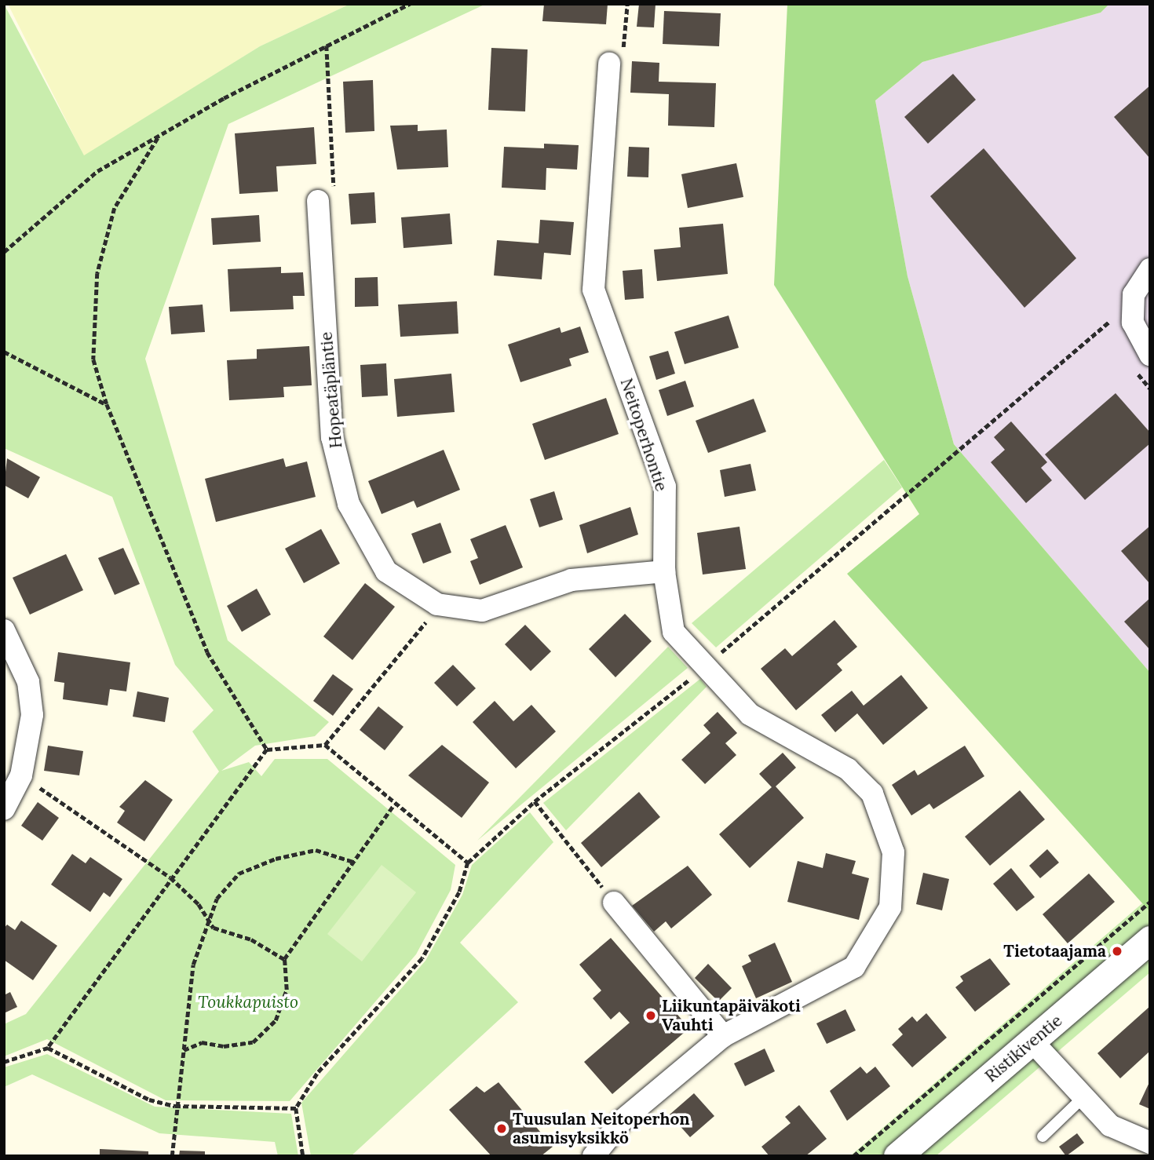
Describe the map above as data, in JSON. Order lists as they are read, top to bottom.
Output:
{
  "streets": {
    "street": ["Hopeatäpläntie", "Neitoperhontie", "Ristikiventie"]
  },
  "crossings": [
    ["Hopeatäpläntie", "Neitoperhontie"]
  ],
  "parks": ["Toukkapuisto"],
  "places": ["Tietotaajama", "Liikuntapäiväkoti Vauhti", "Tuusulan Neitoperhon asumisyksikkö"]
}
